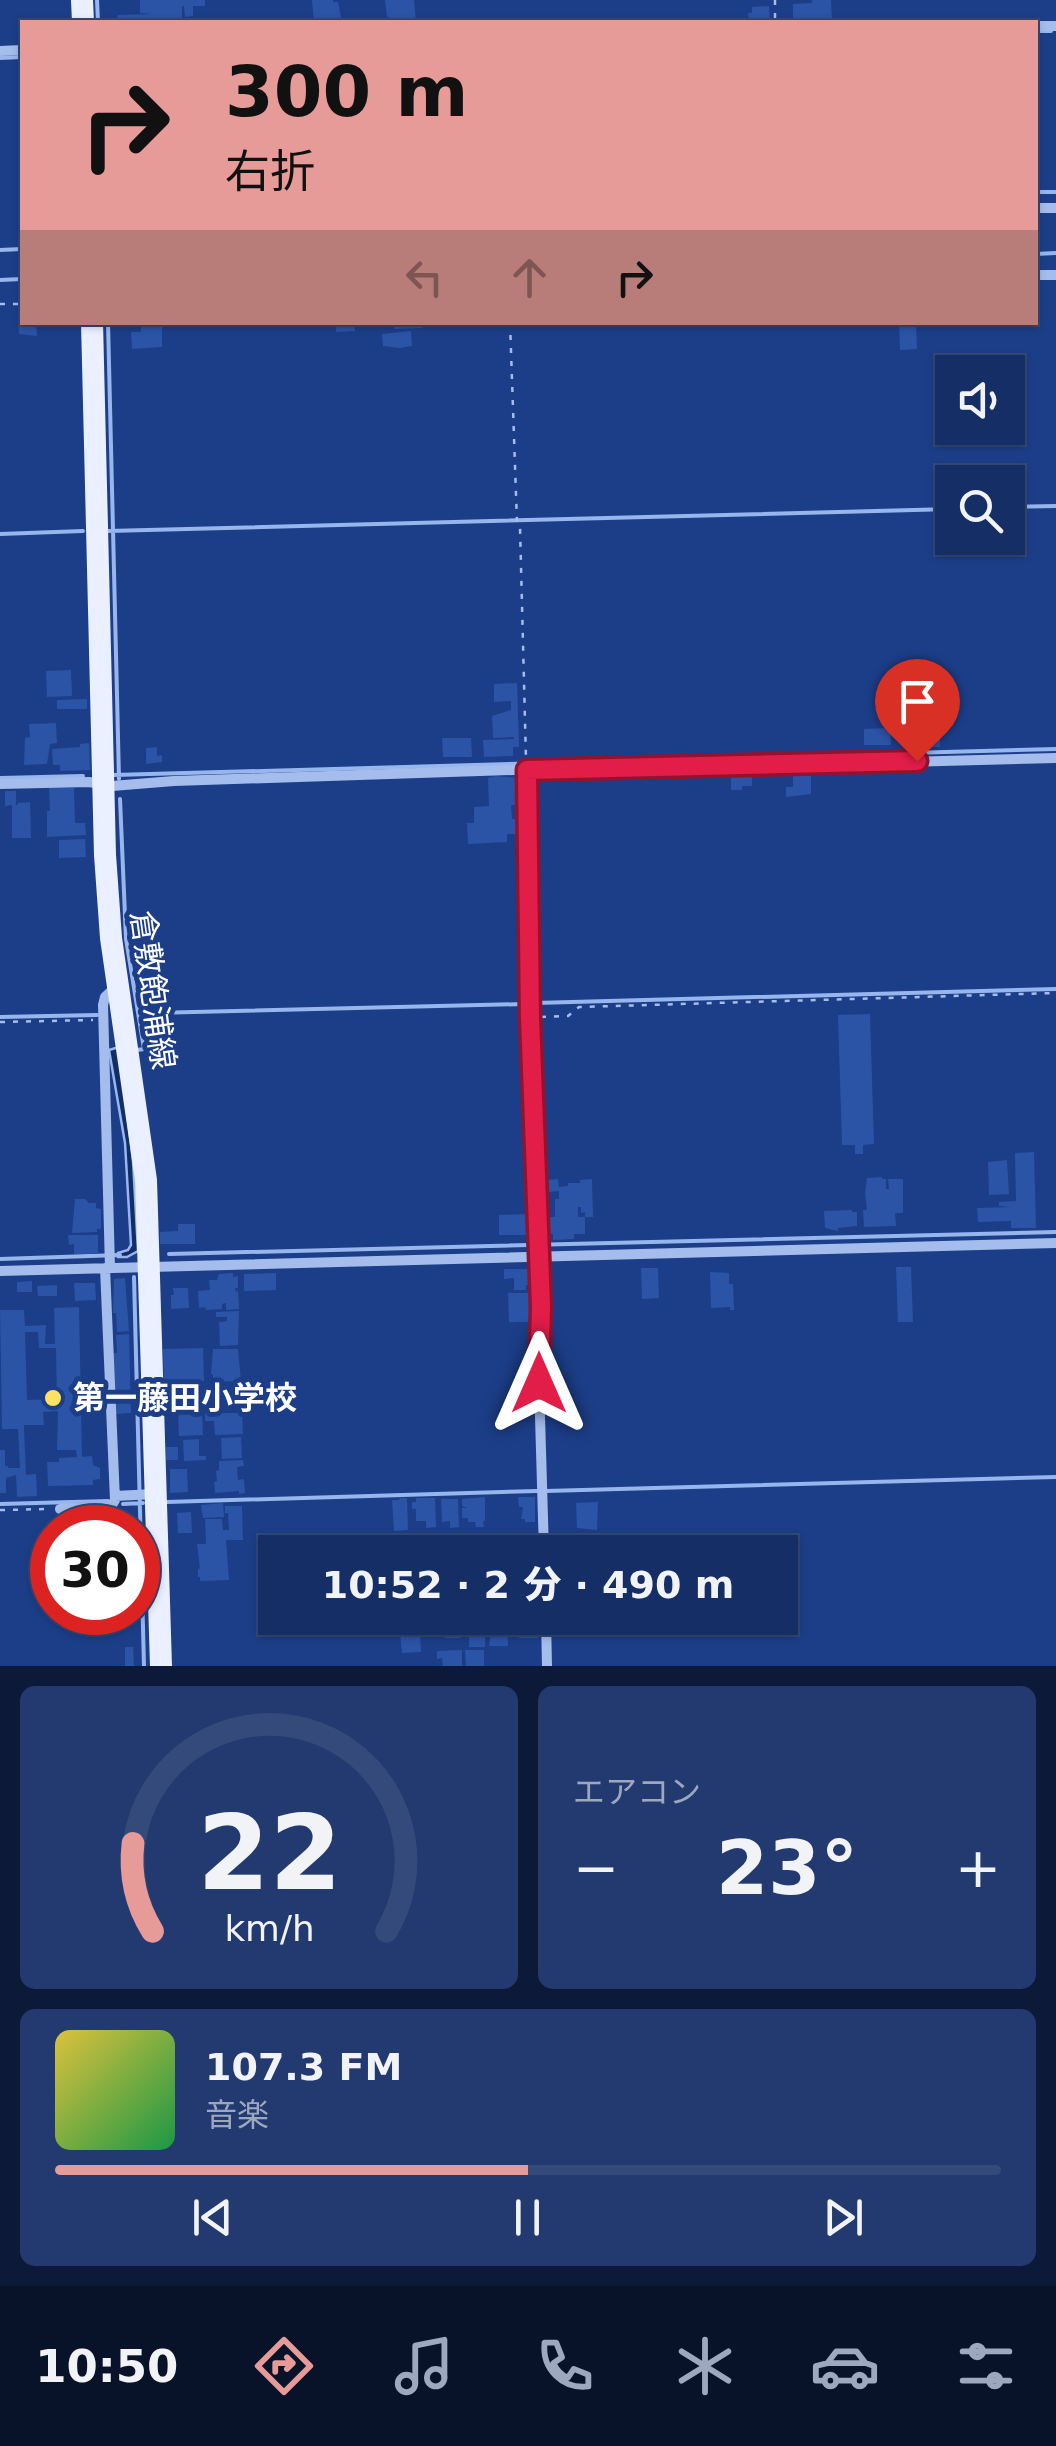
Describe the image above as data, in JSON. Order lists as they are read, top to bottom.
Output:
{
  "streets": {
    "main road": ["倉敷飽浦線"]
  },
  "places": ["第一藤田小学校"],
  "page": {
    "turn": ["300 m", "右折"],
    "limit": "30",
    "trip": "10:52 · 2 分 · 490 m",
    "tile": "エアコン",
    "heat": ["−", "23°", "+"],
    "song": ["107.3 FM", "音楽"],
    "tabs": "10:50",
    "gauge": ["22", "km/h"]
  }
}
